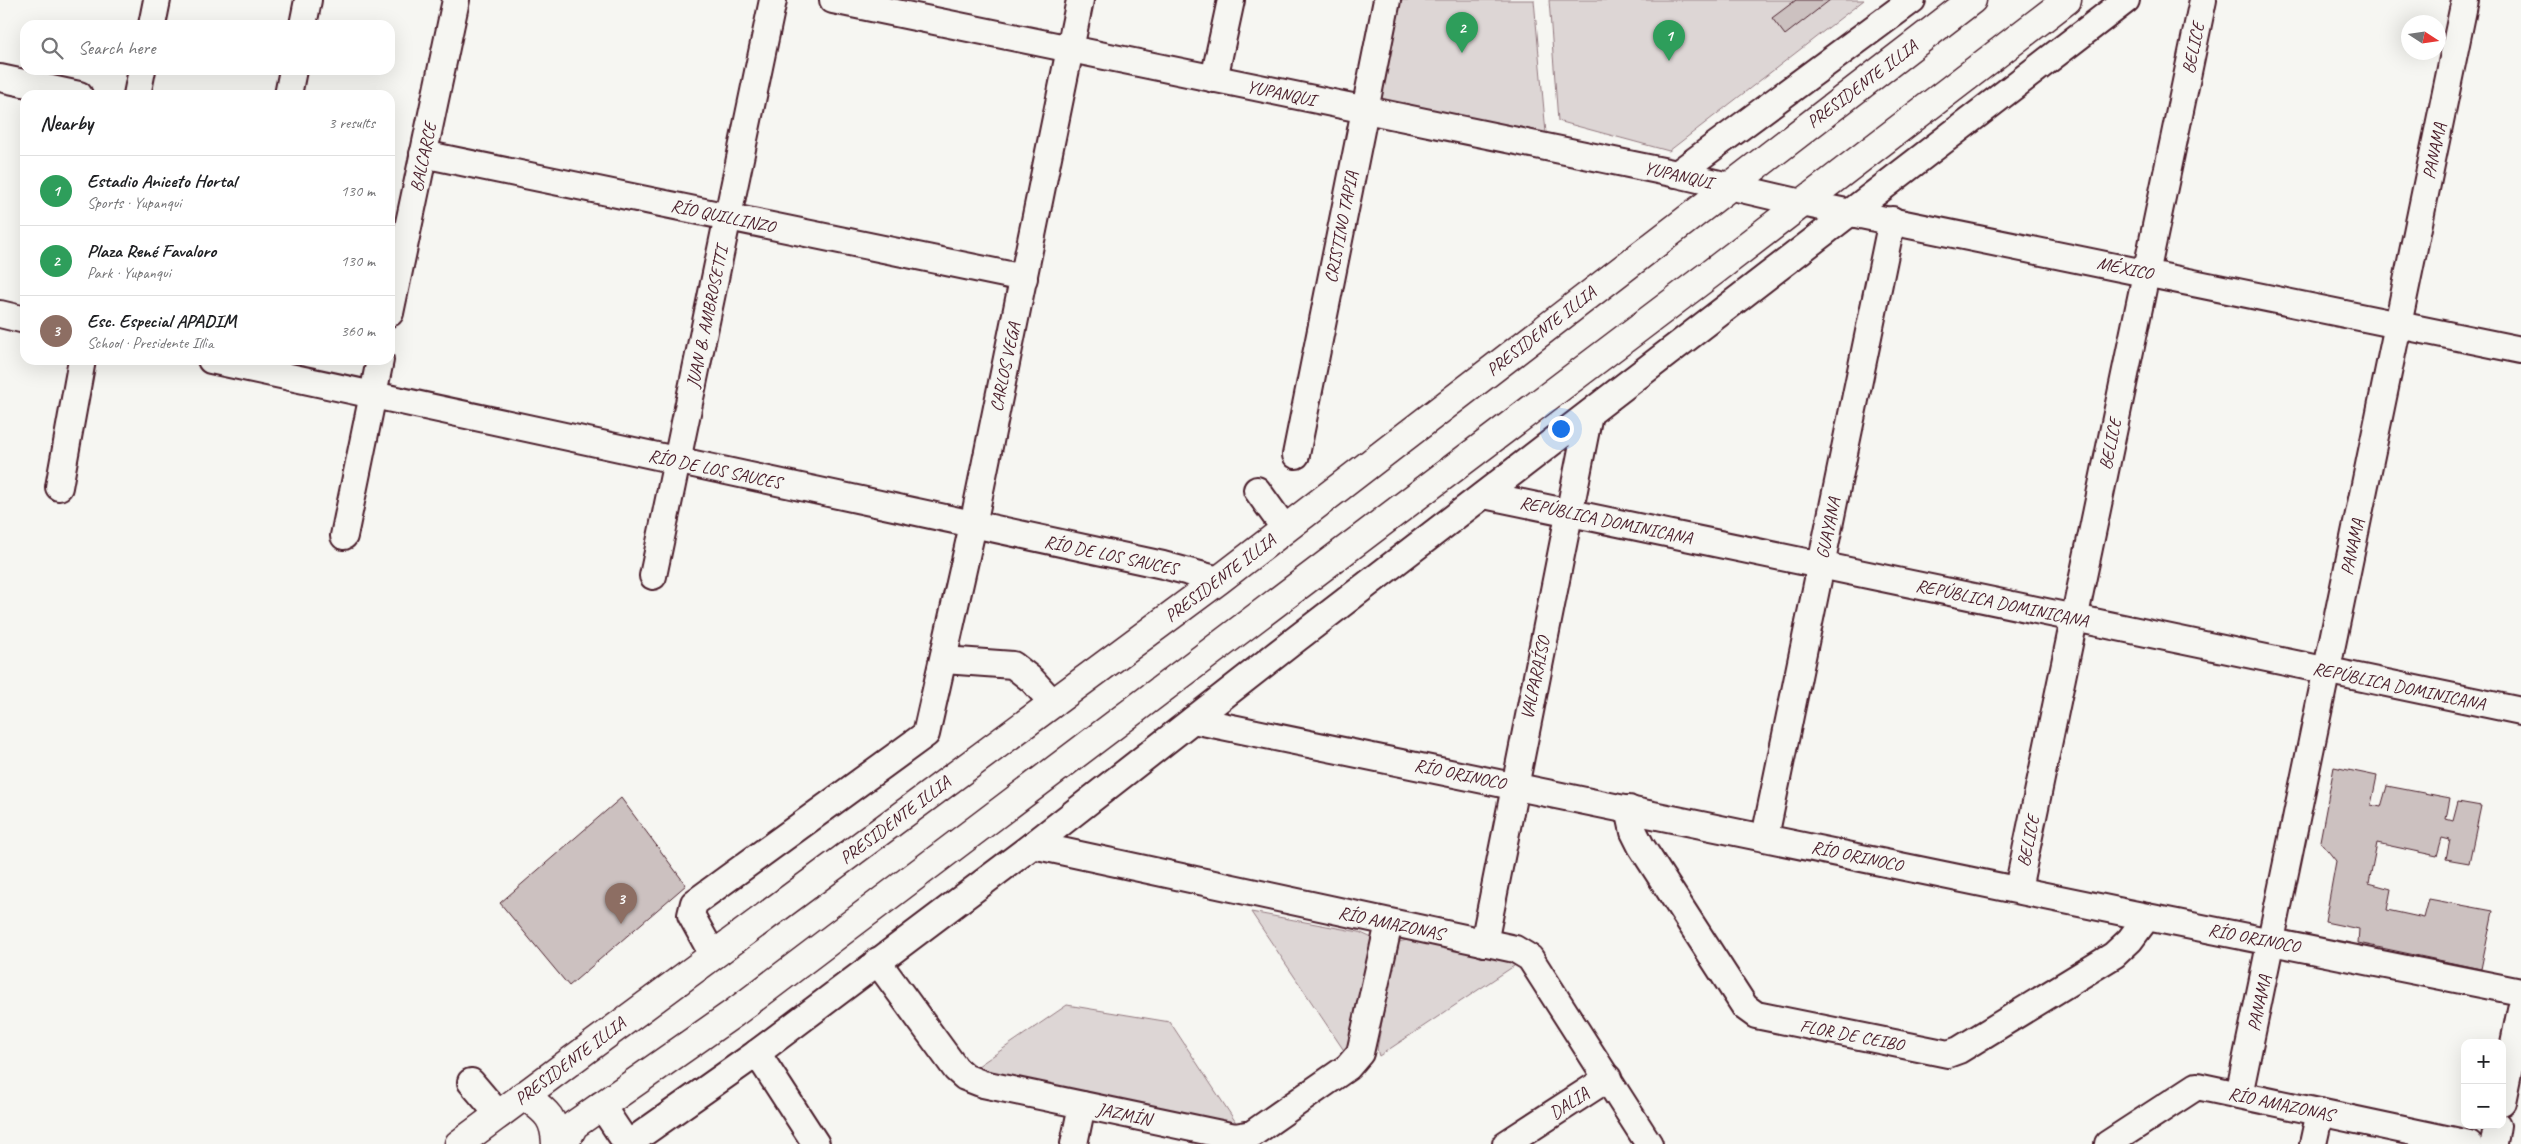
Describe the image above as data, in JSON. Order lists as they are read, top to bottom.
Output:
{
  "streets": {
    "main road": ["PRESIDENTE ILLIA"],
    "street": [
      "BELICE",
      "YUPANQUI",
      "PANAMA",
      "BALCARCE",
      "RÍO QUILLINZO",
      "CRISTINO TAPIA",
      "MÉXICO",
      "JUAN B. AMBROSETTI",
      "CARLOS VEGA",
      "RÍO DE LOS SAUCES",
      "REPÚBLICA DOMINICANA",
      "GUAYANA",
      "VALPARAÍSO",
      "RÍO ORINOCO",
      "RÍO AMAZONAS",
      "FLOR DE CEIBO",
      "DALIA",
      "JAZMÍN"
    ]
  },
  "crossings": [
    ["BELICE", "MÉXICO"],
    ["BELICE", "REPÚBLICA DOMINICANA"],
    ["BELICE", "RÍO ORINOCO"],
    ["PRESIDENTE ILLIA", "YUPANQUI"],
    ["PRESIDENTE ILLIA", "MÉXICO"],
    ["PRESIDENTE ILLIA", "CARLOS VEGA"],
    ["PRESIDENTE ILLIA", "RÍO DE LOS SAUCES"],
    ["YUPANQUI", "CRISTINO TAPIA"],
    ["YUPANQUI", "MÉXICO"],
    ["YUPANQUI", "CARLOS VEGA"],
    ["PANAMA", "MÉXICO"],
    ["PANAMA", "REPÚBLICA DOMINICANA"],
    ["PANAMA", "RÍO ORINOCO"],
    ["PANAMA", "RÍO AMAZONAS"],
    ["BALCARCE", "RÍO QUILLINZO"],
    ["RÍO QUILLINZO", "JUAN B. AMBROSETTI"],
    ["RÍO QUILLINZO", "CARLOS VEGA"],
    ["MÉXICO", "GUAYANA"],
    ["JUAN B. AMBROSETTI", "RÍO DE LOS SAUCES"],
    ["CARLOS VEGA", "RÍO DE LOS SAUCES"],
    ["REPÚBLICA DOMINICANA", "GUAYANA"],
    ["REPÚBLICA DOMINICANA", "VALPARAÍSO"],
    ["GUAYANA", "RÍO ORINOCO"],
    ["VALPARAÍSO", "RÍO ORINOCO"],
    ["VALPARAÍSO", "RÍO AMAZONAS"],
    ["RÍO ORINOCO", "FLOR DE CEIBO"],
    ["RÍO AMAZONAS", "DALIA"],
    ["RÍO AMAZONAS", "JAZMÍN"]
  ],
  "north": "right",
  "page": {
    "pins": ["2", "1", "3"],
    "search": "Search here",
    "heading": ["Nearby", "3 results"],
    "list": [
      {
        "mark": "1",
        "name": "Estadio Aniceto Hortal",
        "note": "Sports · Yupanqui",
        "value": "130 m"
      },
      {
        "mark": "2",
        "name": "Plaza René Favaloro",
        "note": "Park · Yupanqui",
        "value": "130 m"
      },
      {
        "mark": "3",
        "name": "Esc. Especial APADIM",
        "note": "School · Presidente Illia",
        "value": "360 m"
      }
    ],
    "map_buttons": ["+", "−"]
  }
}
